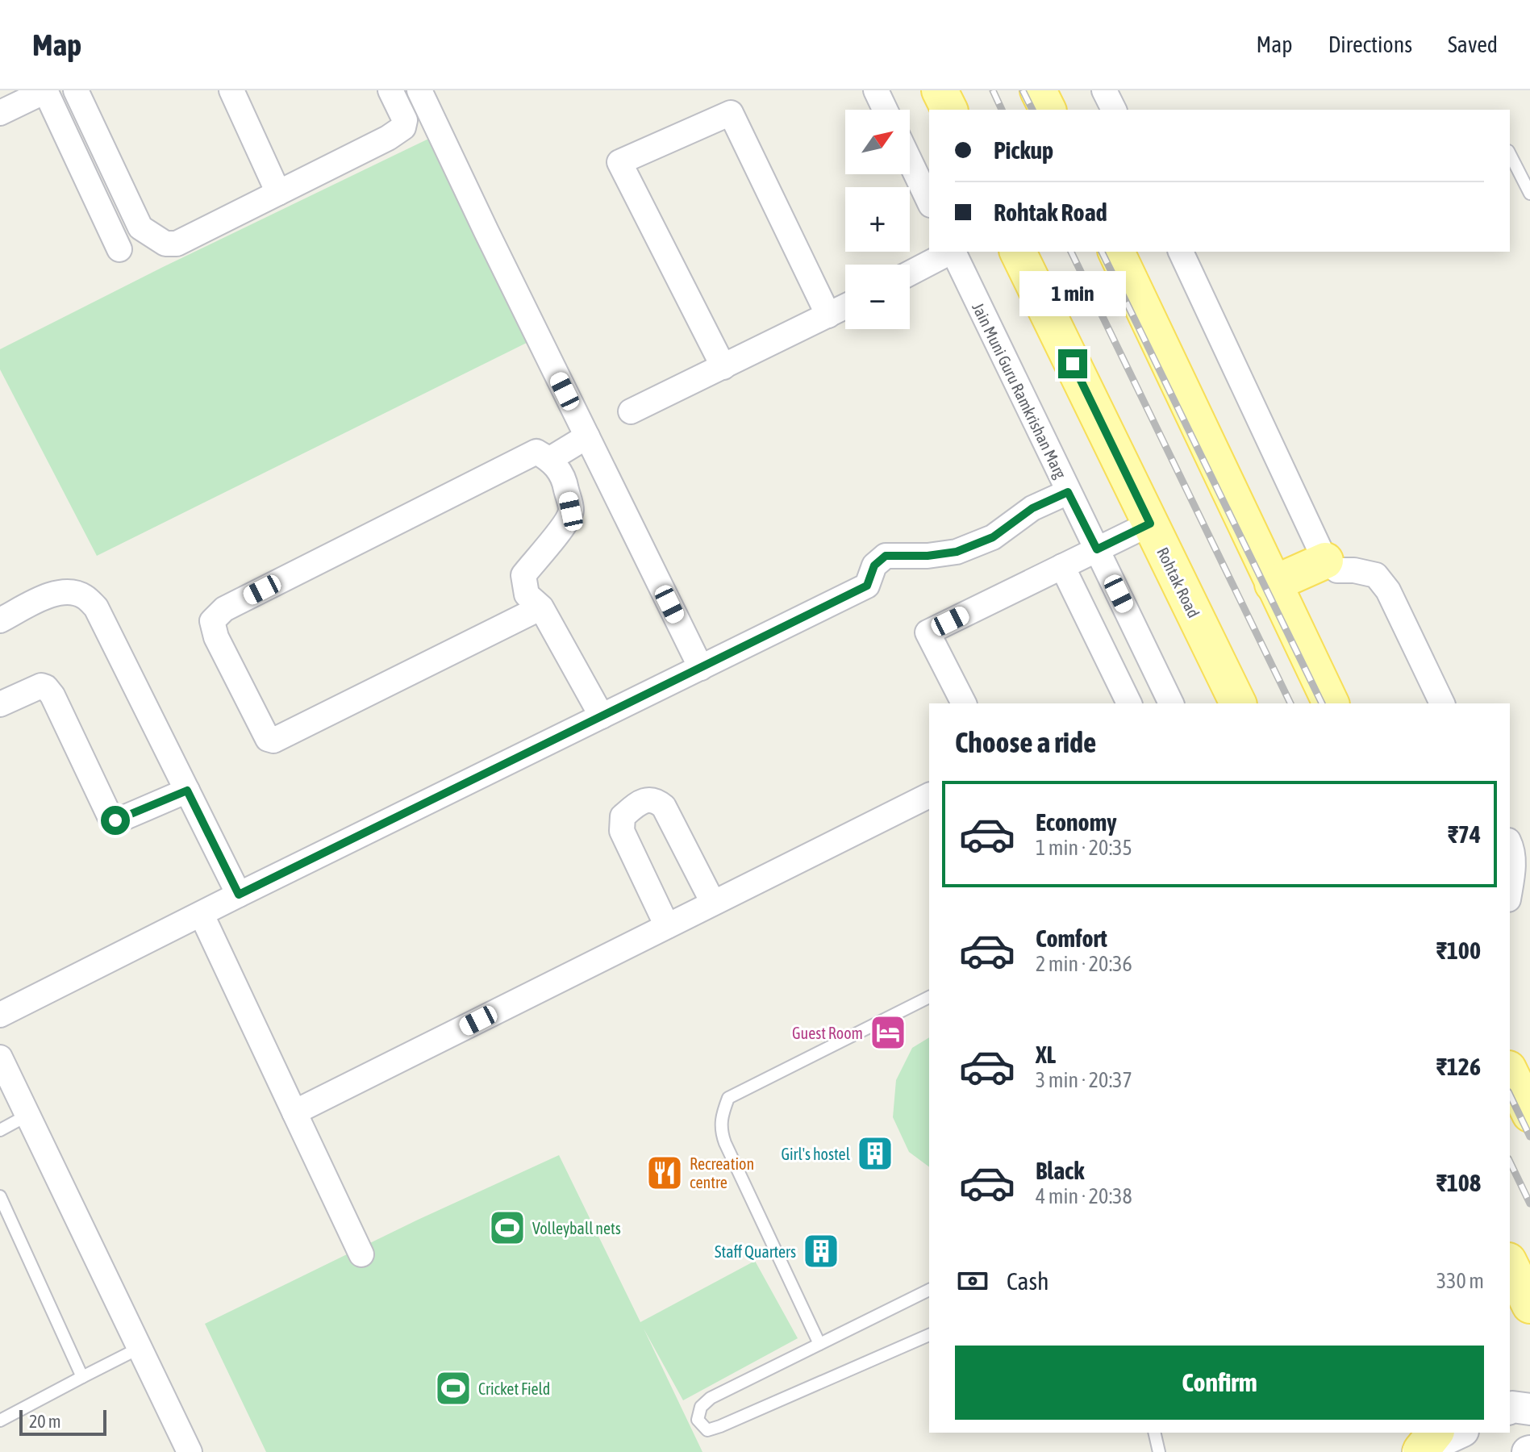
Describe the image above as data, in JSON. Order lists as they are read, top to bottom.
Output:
{
  "streets": {
    "main road": ["Rohtak Road"],
    "street": ["Jain Muni Guru Ramkrishan Marg"]
  },
  "places": {
    "hotel": ["Guest Room"],
    "building": ["Girl's hostel", "Staff Quarters"],
    "restaurant": ["Recreation centre"],
    "sports": ["Volleyball nets", "Cricket Field"]
  },
  "scale_bar": "20 m",
  "north": "top right",
  "page": {
    "header": "Map",
    "nav": ["Map", "Directions", "Saved"],
    "map_buttons": ["+", "−"],
    "banner": ["Pickup", "Rohtak Road"],
    "bubble": "1 min",
    "heading": "Choose a ride",
    "list": [
      {
        "name": "Economy",
        "note": "1 min · 20:35",
        "value": "₹74"
      },
      {
        "name": "Comfort",
        "note": "2 min · 20:36",
        "value": "₹100"
      },
      {
        "name": "XL",
        "note": "3 min · 20:37",
        "value": "₹126"
      },
      {
        "name": "Black",
        "note": "4 min · 20:38",
        "value": "₹108"
      }
    ],
    "pay": ["Cash", "330 m"],
    "buttons": "Confirm",
    "scale": "20 m"
  }
}
